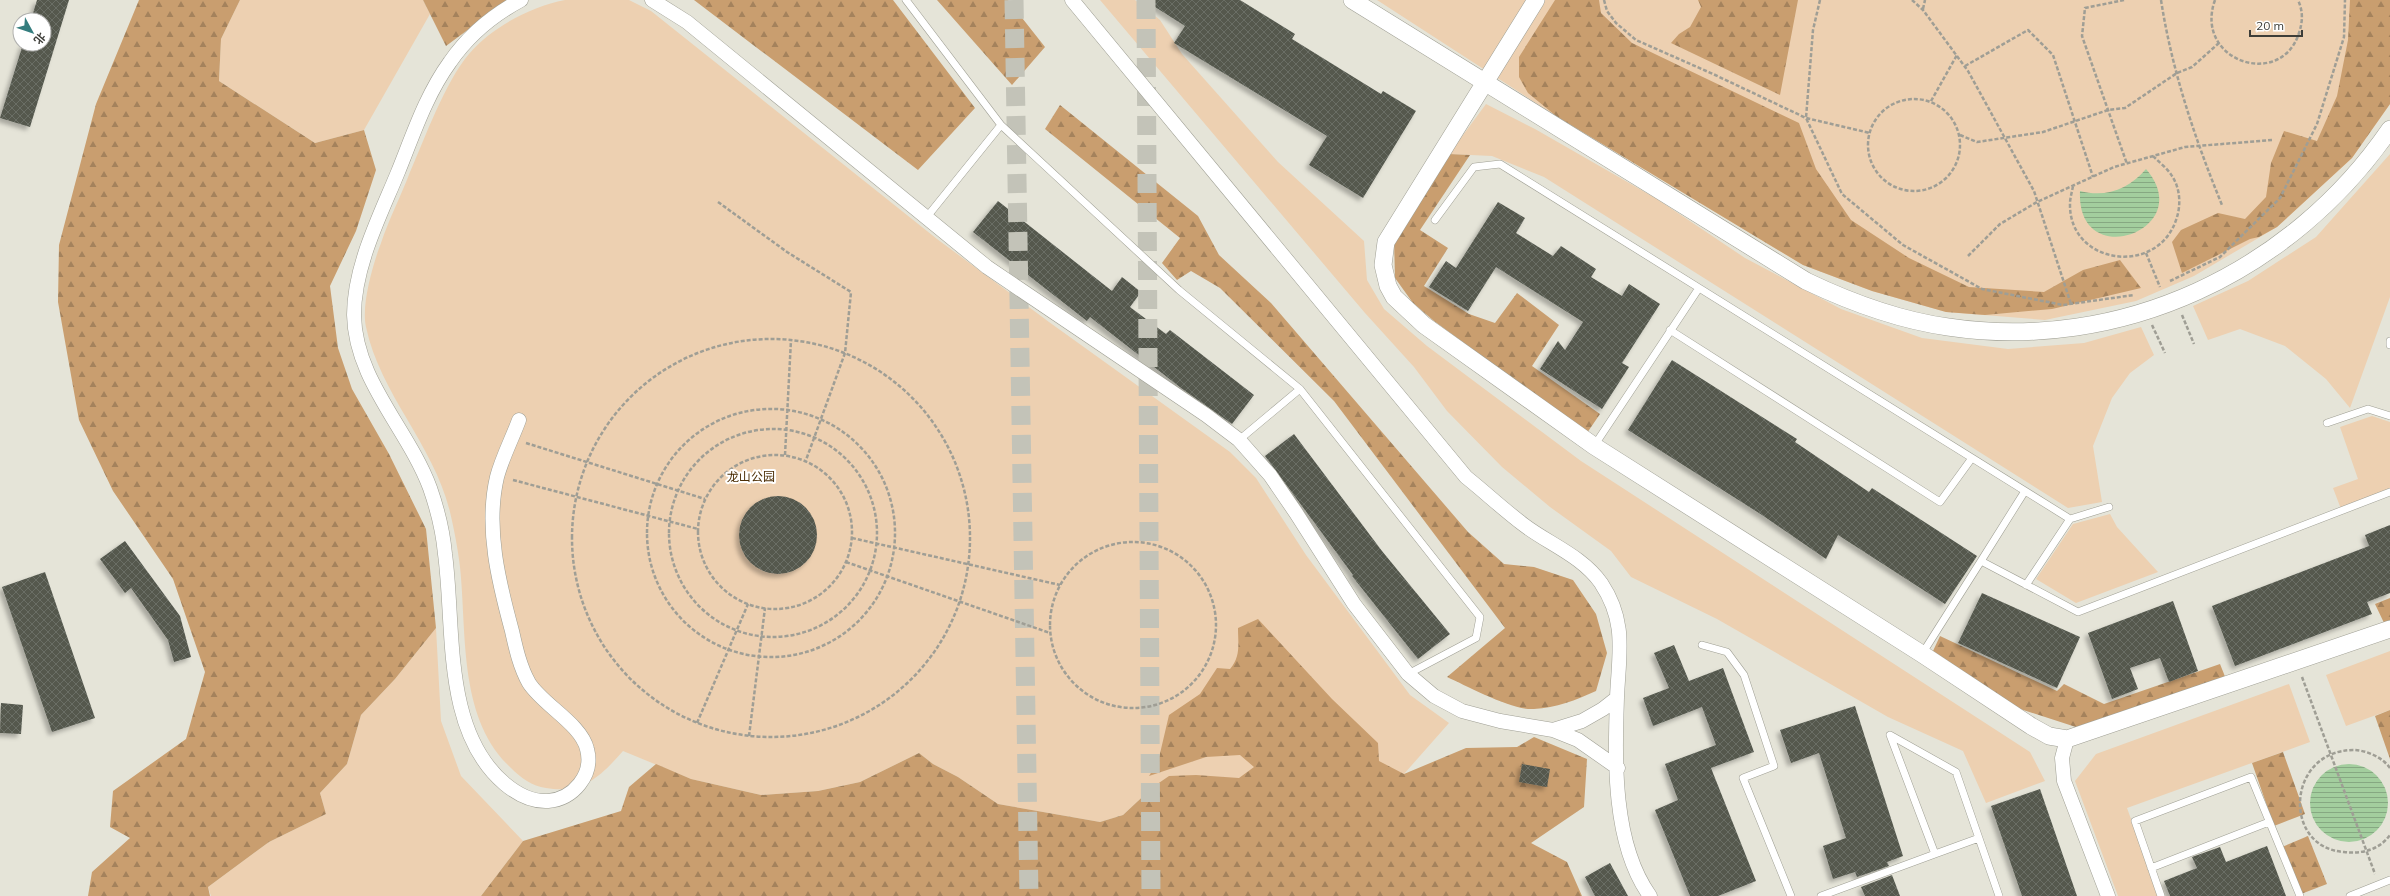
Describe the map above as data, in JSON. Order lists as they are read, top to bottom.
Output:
{
  "parks": ["龙山公园"],
  "scale_bar": "20 m",
  "north": "bottom right"
}
